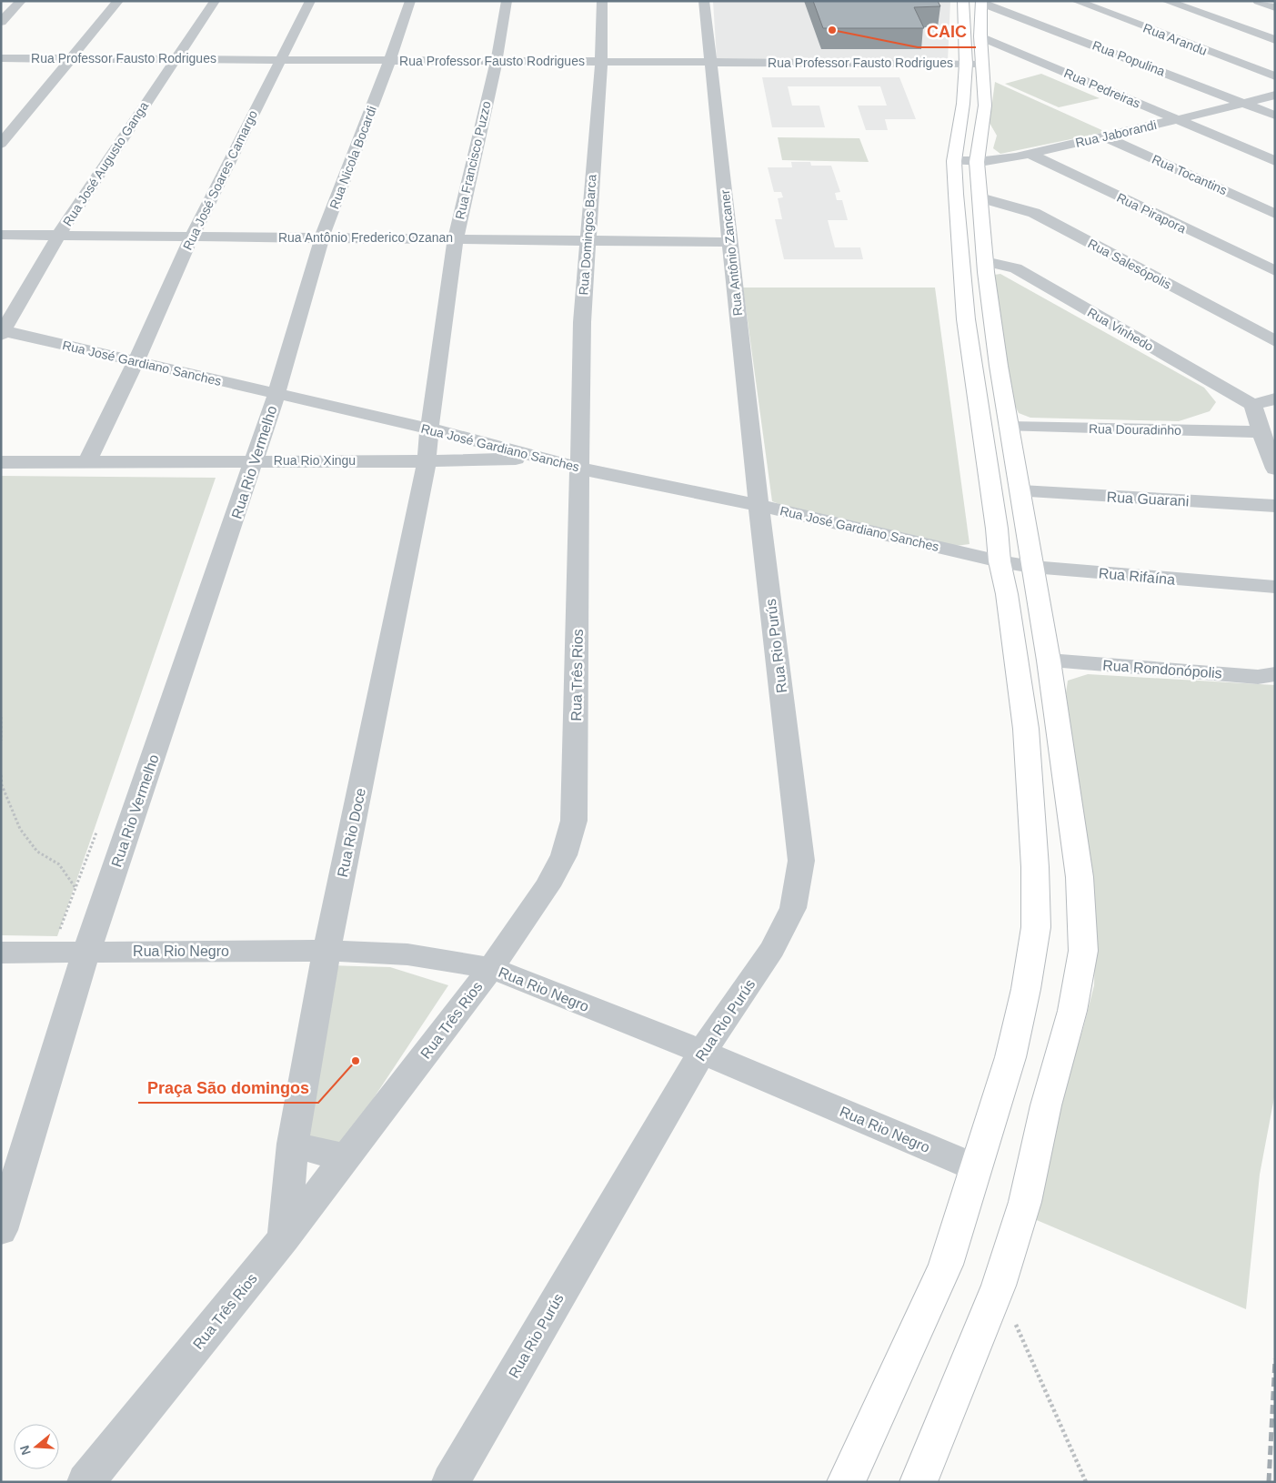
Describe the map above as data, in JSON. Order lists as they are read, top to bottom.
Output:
{
  "streets": {
    "street": [
      "Rua Arandu",
      "Rua Professor Fausto Rodrigues",
      "Rua Populina",
      "Rua Pedreiras",
      "Rua Jaborandi",
      "Rua Nicola Bocardi",
      "Rua Francisco Puzzo",
      "Rua José Augusto Ganga",
      "Rua Tocantins",
      "Rua José Soares Camargo",
      "Rua Pirapora",
      "Rua Domingos Barca",
      "Rua Antônio Frederico Ozanan",
      "Rua Antônio Zancaner",
      "Rua Salesópolis",
      "Rua Vinhedo",
      "Rua José Gardiano Sanches",
      "Rua Douradinho",
      "Rua Rio Xingu",
      "Rua Rio Vermelho",
      "Rua Guarani",
      "Rua Rifaína",
      "Rua Rio Purús",
      "Rua Rondonópolis",
      "Rua Três Rios",
      "Rua Rio Doce",
      "Rua Rio Negro"
    ]
  },
  "crossings": [
    ["Rua Professor Fausto Rodrigues", "Rua Nicola Bocardi"],
    ["Rua Professor Fausto Rodrigues", "Rua Francisco Puzzo"],
    ["Rua Professor Fausto Rodrigues", "Rua José Augusto Ganga"],
    ["Rua Professor Fausto Rodrigues", "Rua José Soares Camargo"],
    ["Rua Professor Fausto Rodrigues", "Rua Domingos Barca"],
    ["Rua Professor Fausto Rodrigues", "Rua Antônio Zancaner"],
    ["Rua Populina", "Rua Jaborandi"],
    ["Rua Pedreiras", "Rua Jaborandi"],
    ["Rua Jaborandi", "Rua Tocantins"],
    ["Rua Jaborandi", "Rua Pirapora"],
    ["Rua Nicola Bocardi", "Rua Antônio Frederico Ozanan"],
    ["Rua Nicola Bocardi", "Rua José Gardiano Sanches"],
    ["Rua Nicola Bocardi", "Rua Rio Vermelho"],
    ["Rua Francisco Puzzo", "Rua Antônio Frederico Ozanan"],
    ["Rua Francisco Puzzo", "Rua José Gardiano Sanches"],
    ["Rua Francisco Puzzo", "Rua Rio Doce"],
    ["Rua José Augusto Ganga", "Rua Antônio Frederico Ozanan"],
    ["Rua José Augusto Ganga", "Rua José Gardiano Sanches"],
    ["Rua José Soares Camargo", "Rua Antônio Frederico Ozanan"],
    ["Rua José Soares Camargo", "Rua José Gardiano Sanches"],
    ["Rua José Soares Camargo", "Rua Rio Xingu"],
    ["Rua Domingos Barca", "Rua Antônio Frederico Ozanan"],
    ["Rua Domingos Barca", "Rua José Gardiano Sanches"],
    ["Rua Domingos Barca", "Rua Três Rios"],
    ["Rua Antônio Frederico Ozanan", "Rua Antônio Zancaner"],
    ["Rua Antônio Zancaner", "Rua José Gardiano Sanches"],
    ["Rua Antônio Zancaner", "Rua Rio Purús"],
    ["Rua José Gardiano Sanches", "Rua Rio Xingu"],
    ["Rua José Gardiano Sanches", "Rua Rio Vermelho"],
    ["Rua José Gardiano Sanches", "Rua Rifaína"],
    ["Rua José Gardiano Sanches", "Rua Rio Purús"],
    ["Rua José Gardiano Sanches", "Rua Três Rios"],
    ["Rua José Gardiano Sanches", "Rua Rio Doce"],
    ["Rua Rio Xingu", "Rua Rio Vermelho"],
    ["Rua Rio Xingu", "Rua Rio Doce"],
    ["Rua Rio Vermelho", "Rua Rio Negro"],
    ["Rua Rio Purús", "Rua Rio Negro"],
    ["Rua Três Rios", "Rua Rio Doce"],
    ["Rua Três Rios", "Rua Rio Negro"],
    ["Rua Rio Doce", "Rua Rio Negro"]
  ],
  "places": ["CAIC", "Praça São domingos"],
  "north": "left"
}
